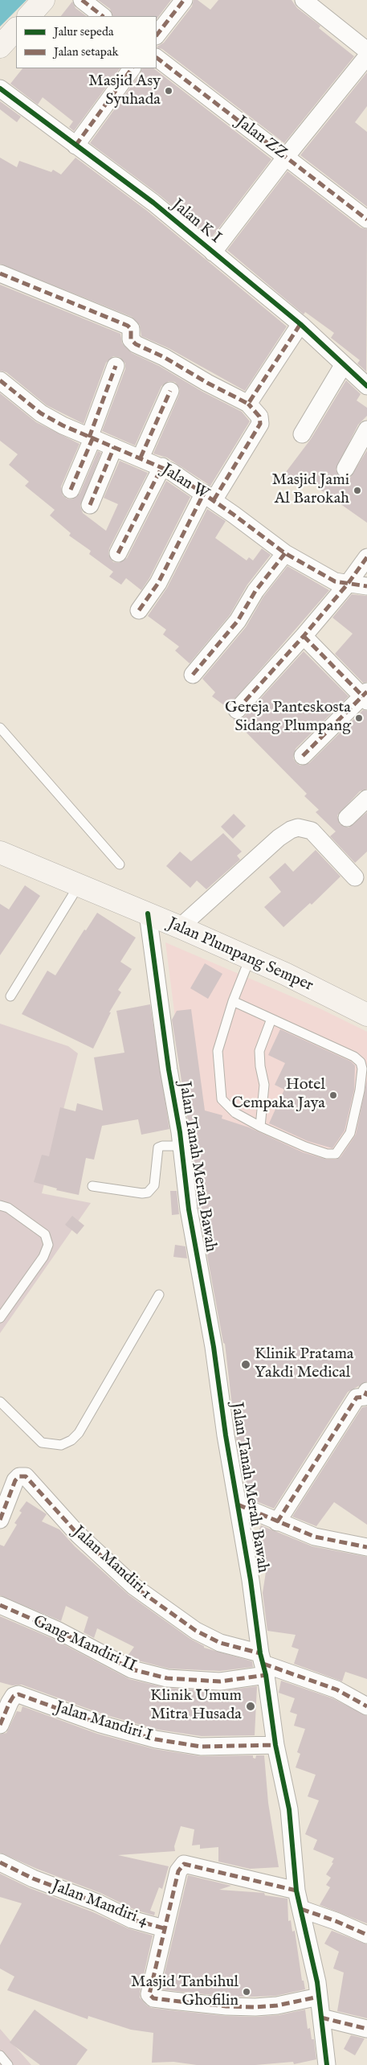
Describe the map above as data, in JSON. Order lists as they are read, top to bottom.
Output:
{
  "streets": {
    "main road": ["Jalan Plumpang Semper"],
    "street": [
      "Jalan ZZ",
      "Jalan K I",
      "Jalan W",
      "Jalan Tanah Merah Bawah",
      "Jalan Mandiri 1",
      "Gang Mandiri II",
      "Jalan Mandiri I",
      "Jalan Mandiri 4"
    ]
  },
  "crossings": [
    ["Jalan Plumpang Semper", "Jalan Tanah Merah Bawah"],
    ["Jalan Tanah Merah Bawah", "Jalan Mandiri 1"],
    ["Jalan Tanah Merah Bawah", "Gang Mandiri II"],
    ["Jalan Tanah Merah Bawah", "Jalan Mandiri I"],
    ["Jalan Tanah Merah Bawah", "Jalan Mandiri 4"],
    ["Jalan Mandiri 1", "Gang Mandiri II"]
  ],
  "places": [
    "Masjid Asy Syuhada",
    "Masjid Jami Al Barokah",
    "Gereja Panteskosta Sidang Plumpang",
    "Hotel Cempaka Jaya",
    "Klinik Pratama Yakdi Medical",
    "Klinik Umum Mitra Husada",
    "Masjid Tanbihul Ghofilin"
  ],
  "legend": ["Jalur sepeda", "Jalan setapak"]
}
